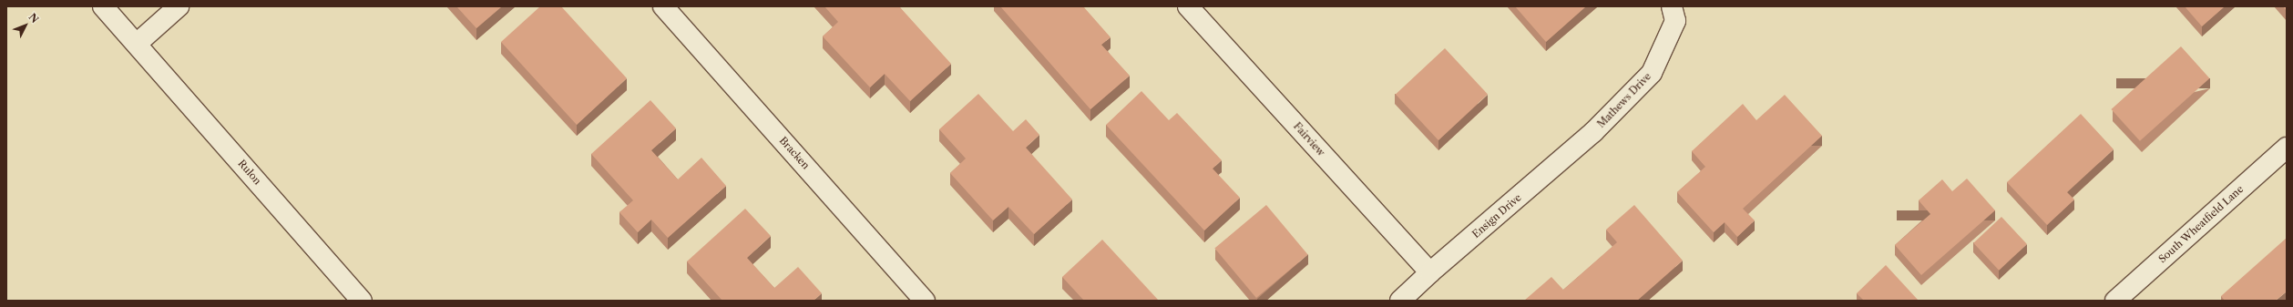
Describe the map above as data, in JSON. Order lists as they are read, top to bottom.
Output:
{
  "streets": {
    "street": [
      "Mathews Drive",
      "Fairview",
      "Bracken",
      "Rulon",
      "Ensign Drive",
      "South Wheatfield Lane"
    ]
  },
  "crossings": [
    ["Mathews Drive", "Ensign Drive"],
    ["Fairview", "Ensign Drive"]
  ],
  "north": "top right"
}
